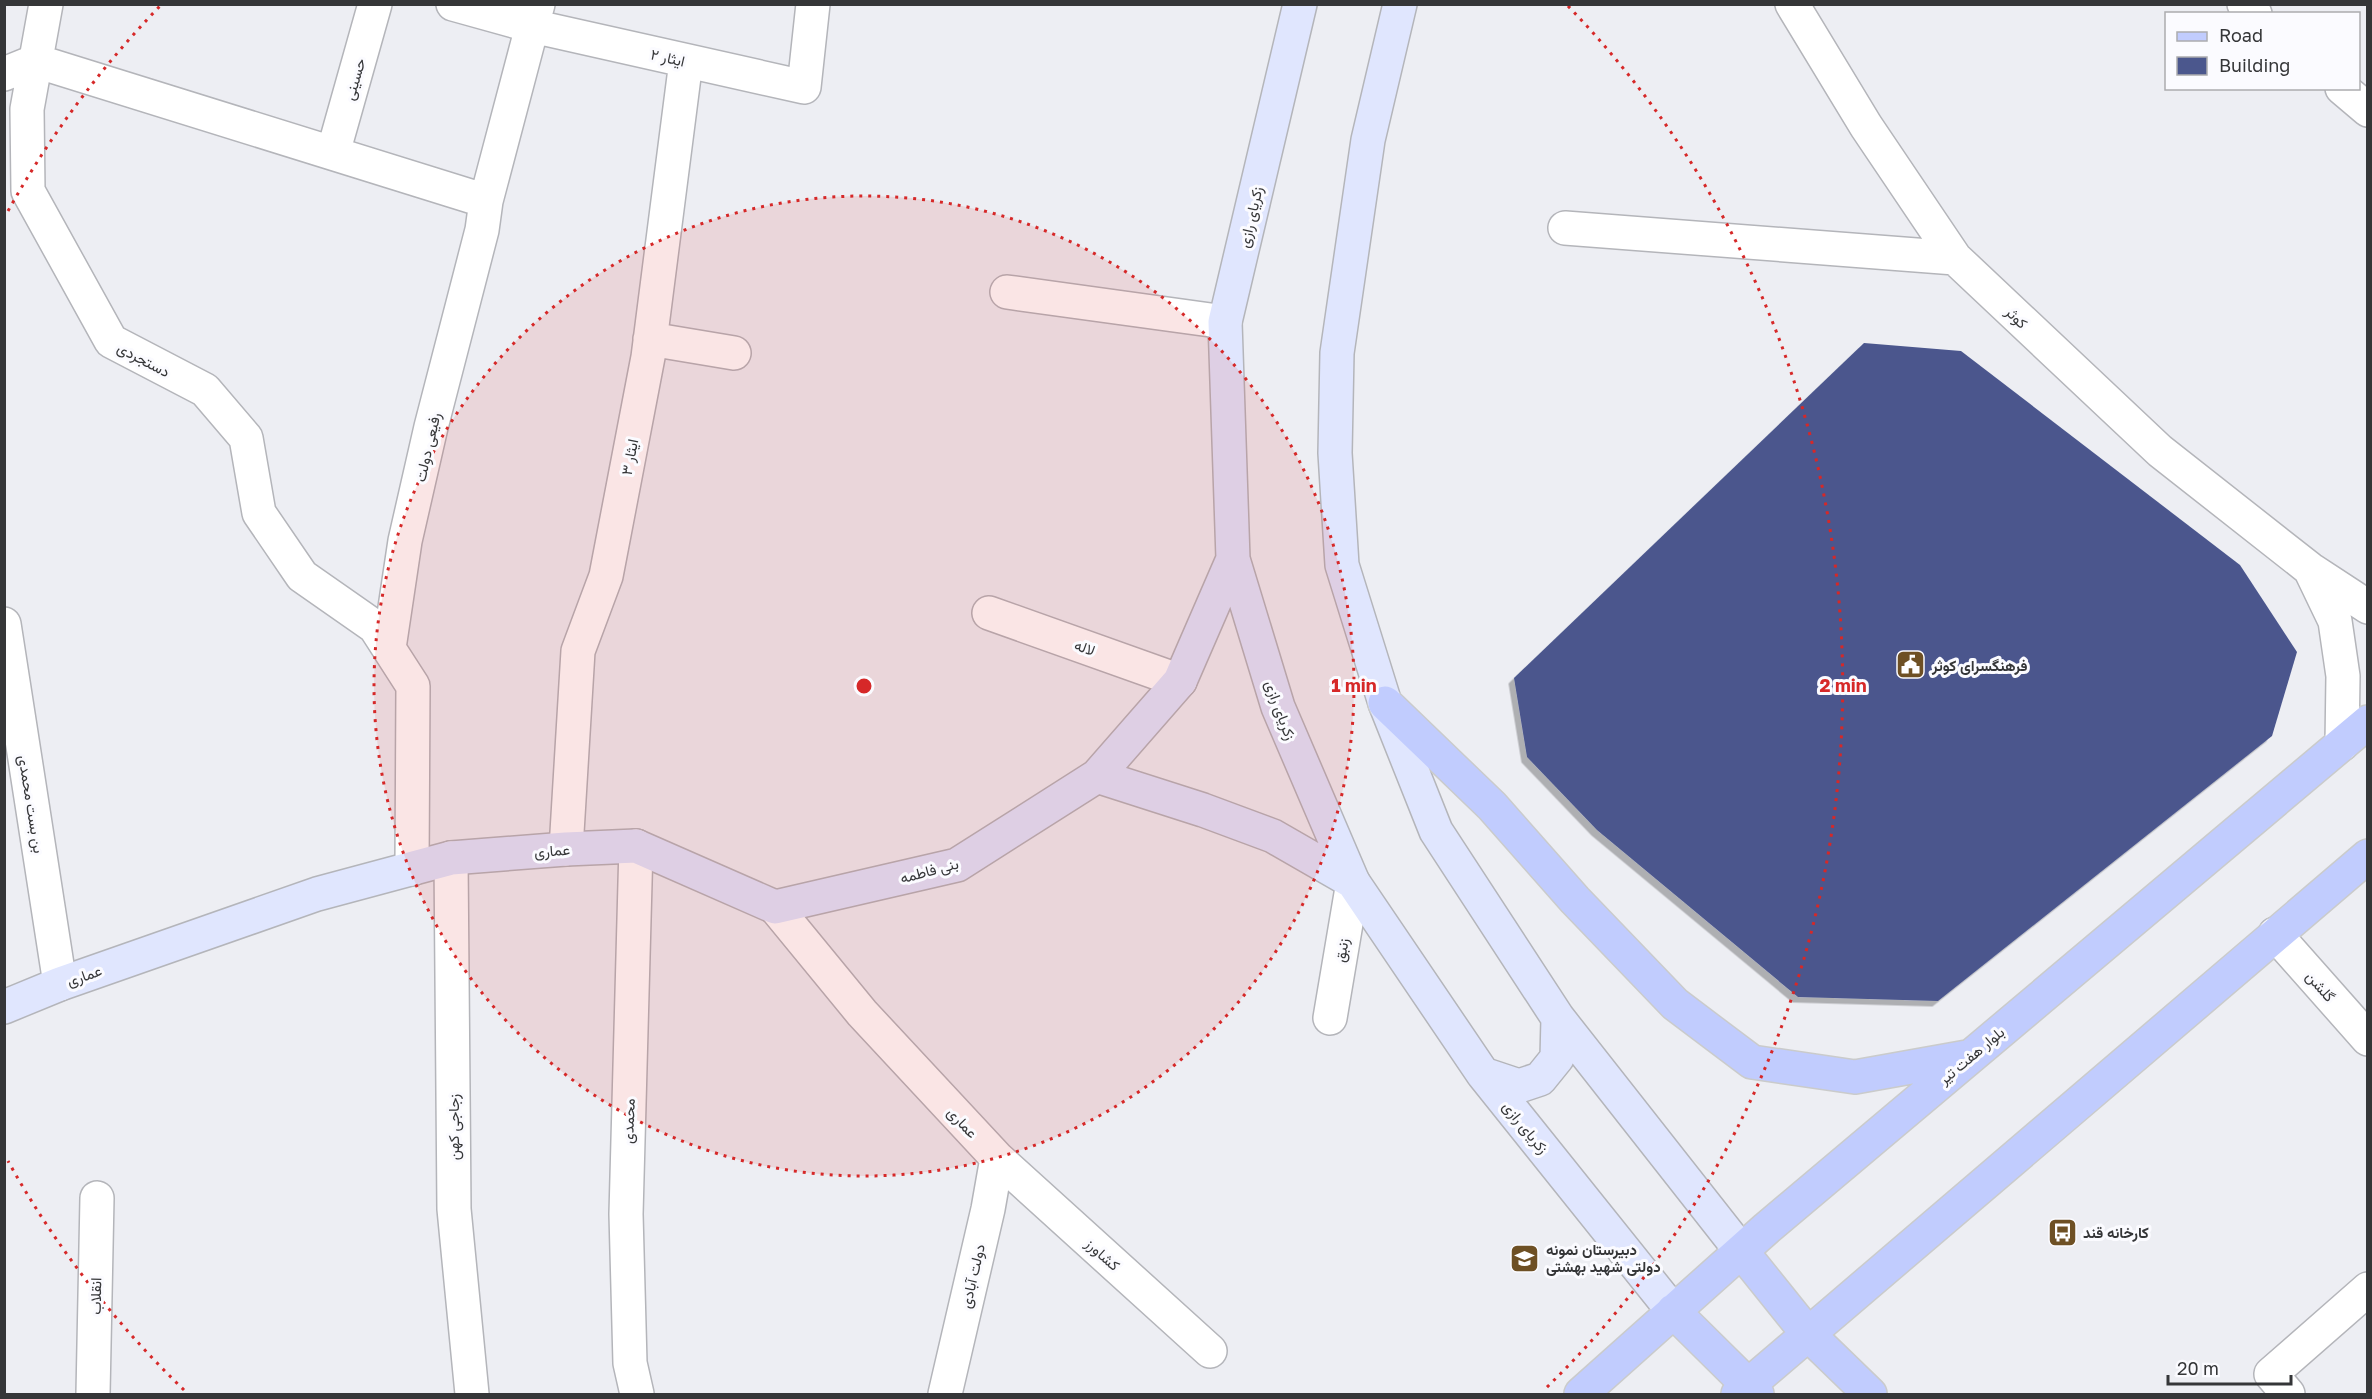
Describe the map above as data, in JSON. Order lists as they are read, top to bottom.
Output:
{
  "streets": {
    "main road": ["بلوار هفت تیر"],
    "street": [
      "ایثار ۲",
      "حسینی",
      "زکریای رازی",
      "کوثر",
      "دستجردی",
      "رفیعی دولت",
      "ایثار ۳",
      "لاله",
      "بن بست محمدی",
      "عماری",
      "بنی فاطمه",
      "زنبق",
      "گلشن",
      "محمدی",
      "زجاجی کهن",
      "کشاورز",
      "دولت آبادی",
      "انقلاب"
    ]
  },
  "crossings": [
    ["ایثار ۲", "رفیعی دولت"],
    ["ایثار ۲", "ایثار ۳"],
    ["زکریای رازی", "بنی فاطمه"],
    ["زکریای رازی", "زنبق"],
    ["زکریای رازی", "بلوار هفت تیر"],
    ["دستجردی", "رفیعی دولت"],
    ["ایثار ۳", "عماری"],
    ["لاله", "بنی فاطمه"],
    ["بن بست محمدی", "عماری"],
    ["عماری", "بنی فاطمه"],
    ["عماری", "محمدی"],
    ["عماری", "زجاجی کهن"],
    ["عماری", "کشاورز"],
    ["عماری", "دولت آبادی"],
    ["کشاورز", "دولت آبادی"]
  ],
  "places": {
    "public building": ["فرهنگسرای کوثر"],
    "bus stop": ["کارخانه قند"],
    "school or university": ["دبیرستان نمونه دولتی شهید بهشتی"]
  },
  "legend": ["Road", "Building"],
  "scale_bar": "20 m",
  "rings": ["1 min", "2 min"]
}
